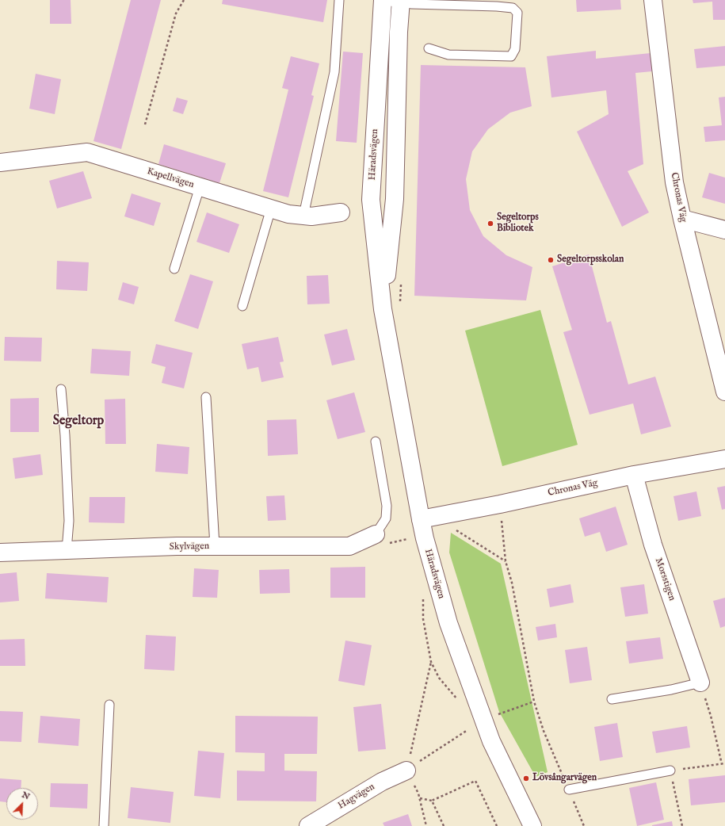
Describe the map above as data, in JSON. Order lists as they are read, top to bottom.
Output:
{
  "streets": {
    "street": [
      "Häradsvägen",
      "Kapellvägen",
      "Chronas Väg",
      "Skylvägen",
      "Morsstigen",
      "Hagvägen"
    ]
  },
  "crossings": [
    ["Häradsvägen", "Chronas Väg"],
    ["Chronas Väg", "Morsstigen"]
  ],
  "districts": ["Segeltorp"],
  "places": ["Segeltorps Bibliotek", "Segeltorpsskolan", "Lövsångarvägen"],
  "north": "top right"
}
